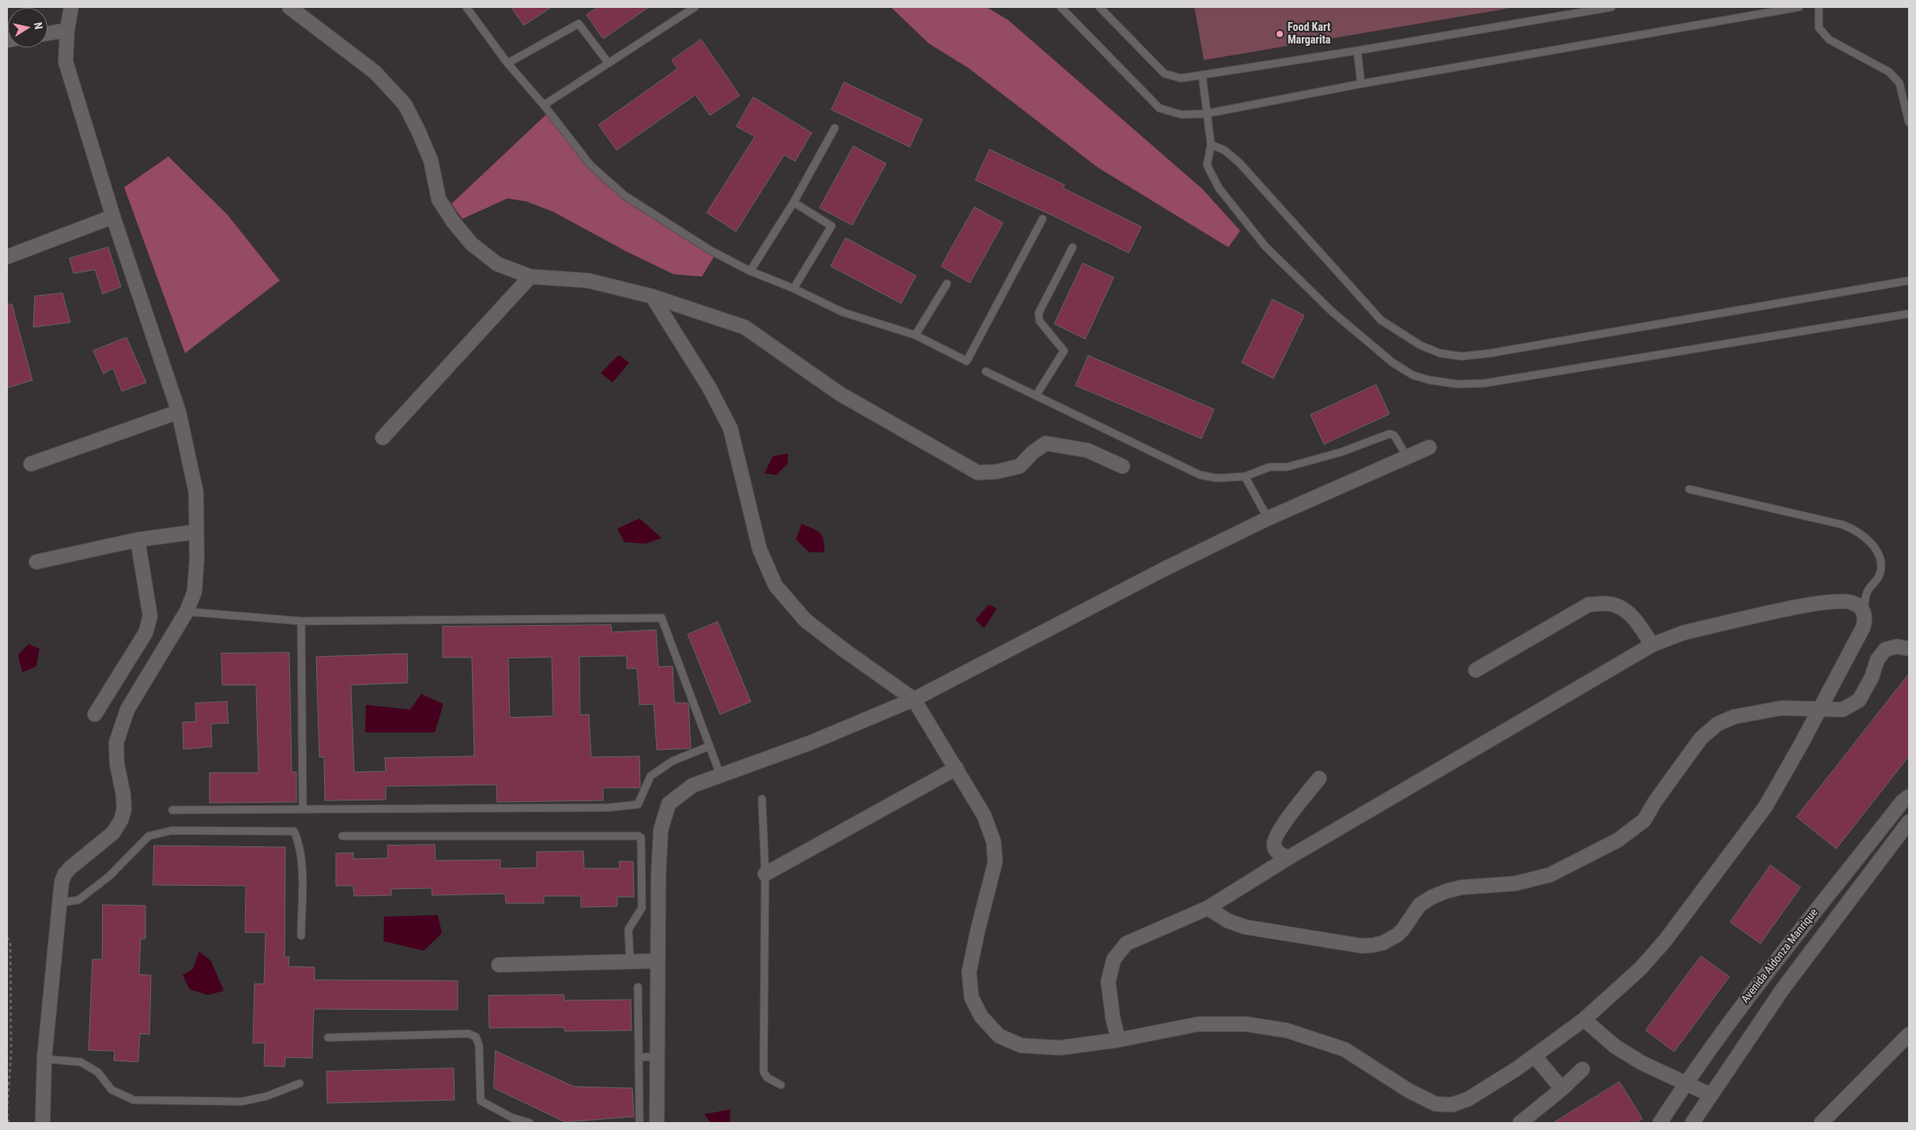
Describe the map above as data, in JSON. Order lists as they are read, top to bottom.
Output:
{
  "streets": {
    "street": ["Avenida Aldonza Manrique"]
  },
  "places": ["Food Kart Margarita"],
  "north": "right"
}
